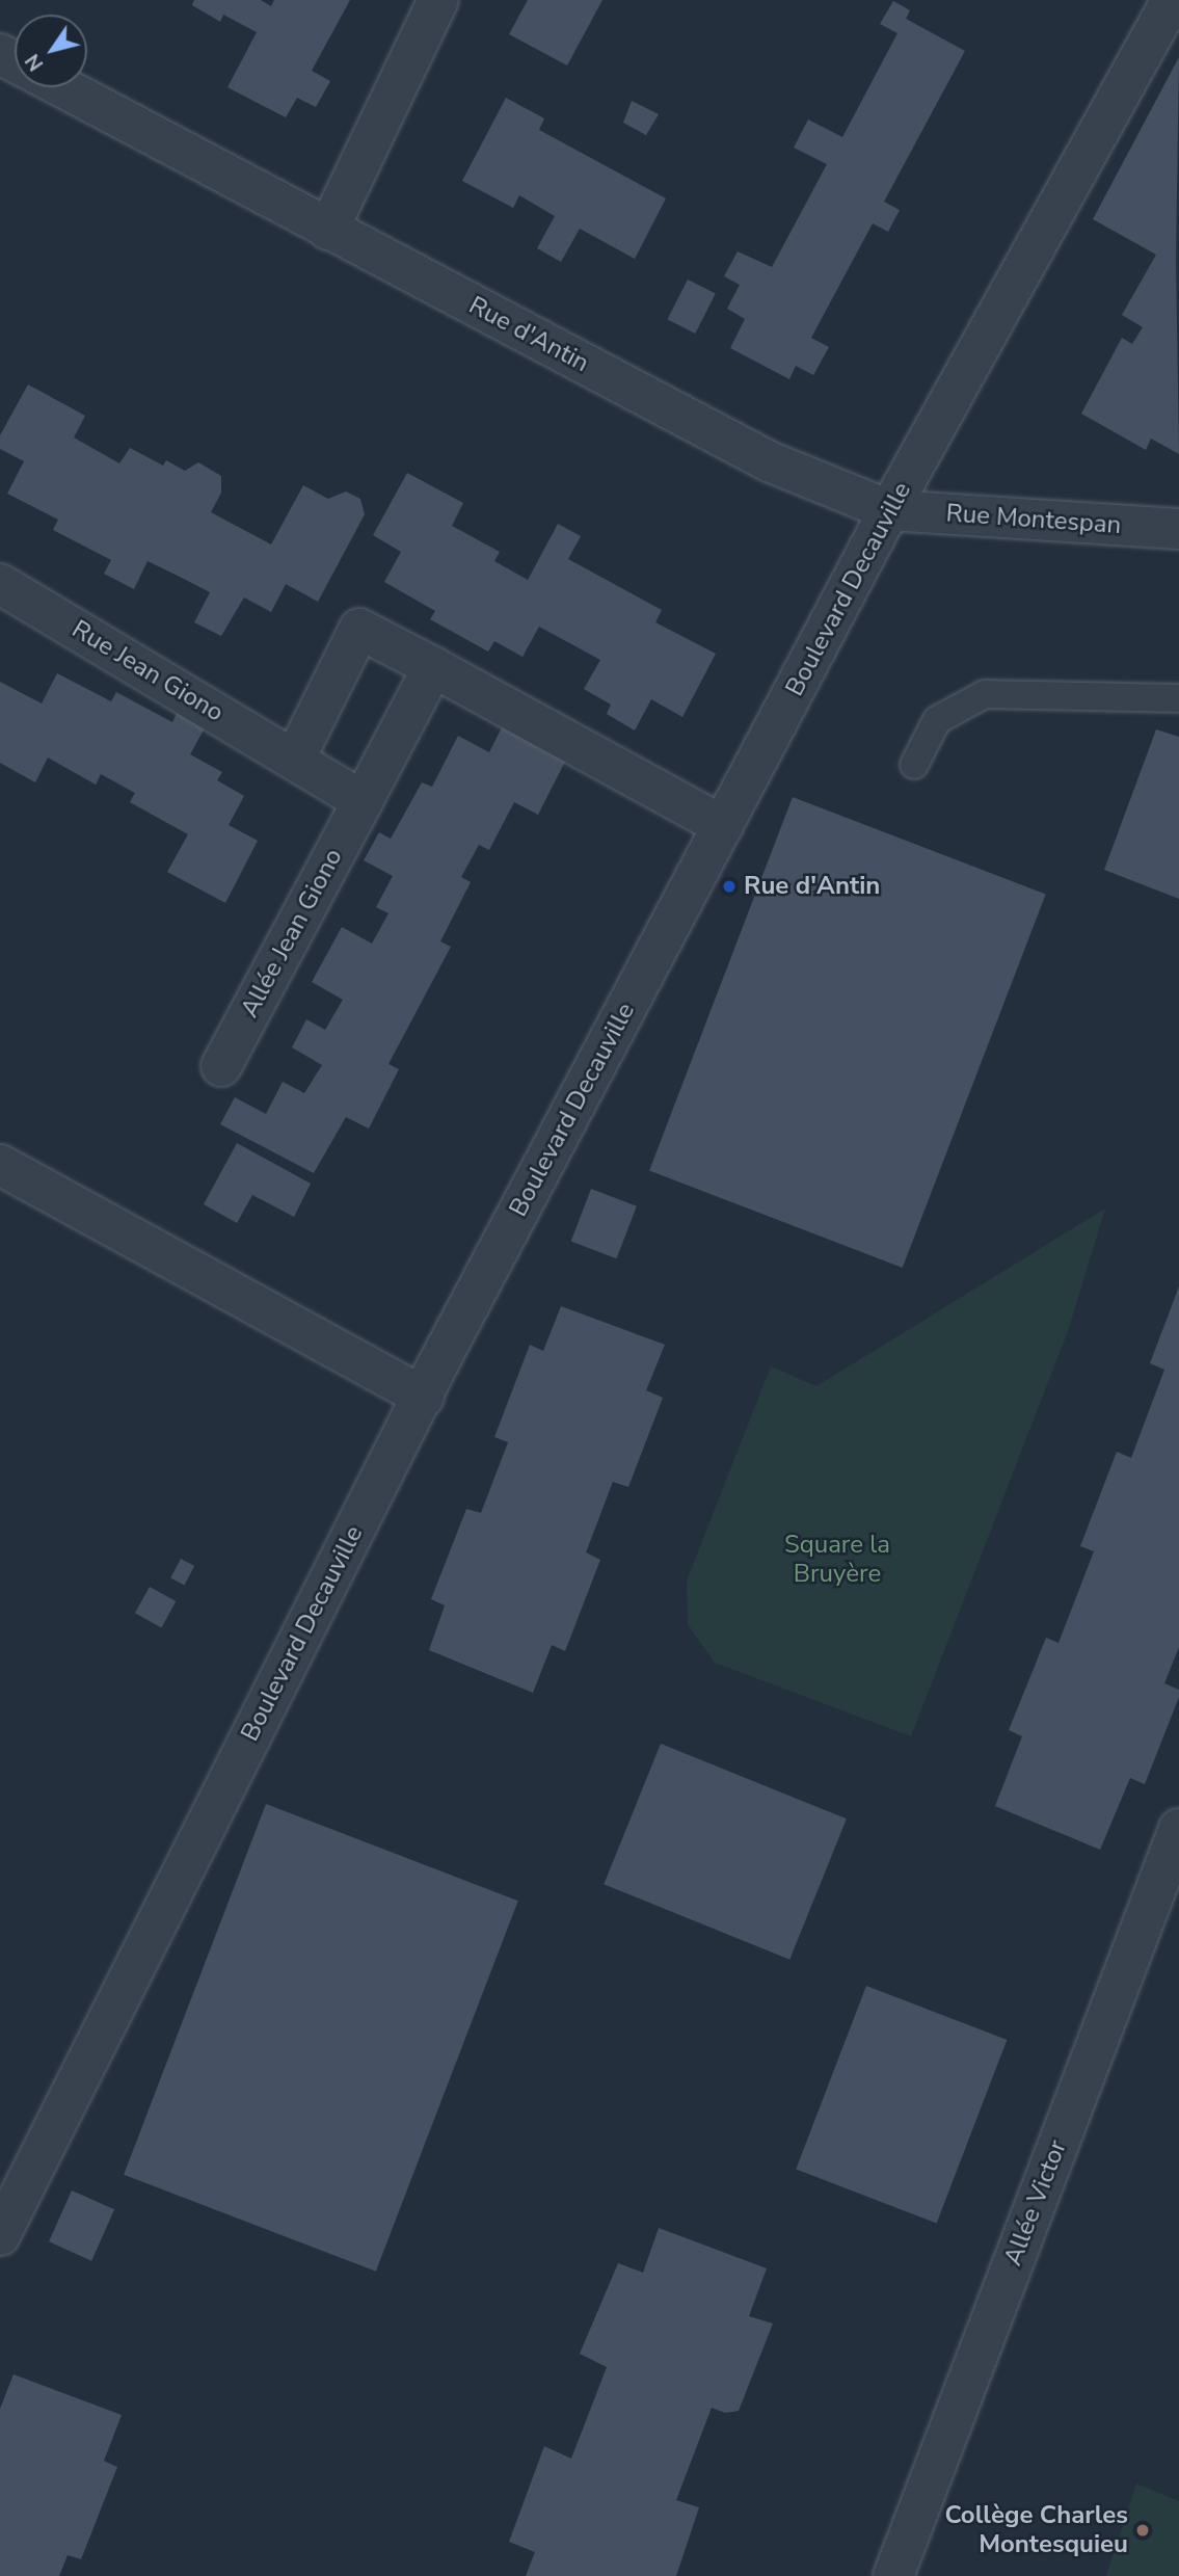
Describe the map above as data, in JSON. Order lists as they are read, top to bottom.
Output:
{
  "streets": {
    "street": [
      "Rue d'Antin",
      "Rue Montespan",
      "Boulevard Decauville",
      "Rue Jean Giono",
      "Allée Jean Giono",
      "Allée Victor"
    ]
  },
  "crossings": [
    ["Rue d'Antin", "Rue Montespan"],
    ["Rue d'Antin", "Boulevard Decauville"],
    ["Rue Montespan", "Boulevard Decauville"],
    ["Rue Jean Giono", "Allée Jean Giono"]
  ],
  "parks": ["Square la Bruyère"],
  "places": ["Rue d'Antin", "Collège Charles Montesquieu"],
  "north": "bottom left"
}
